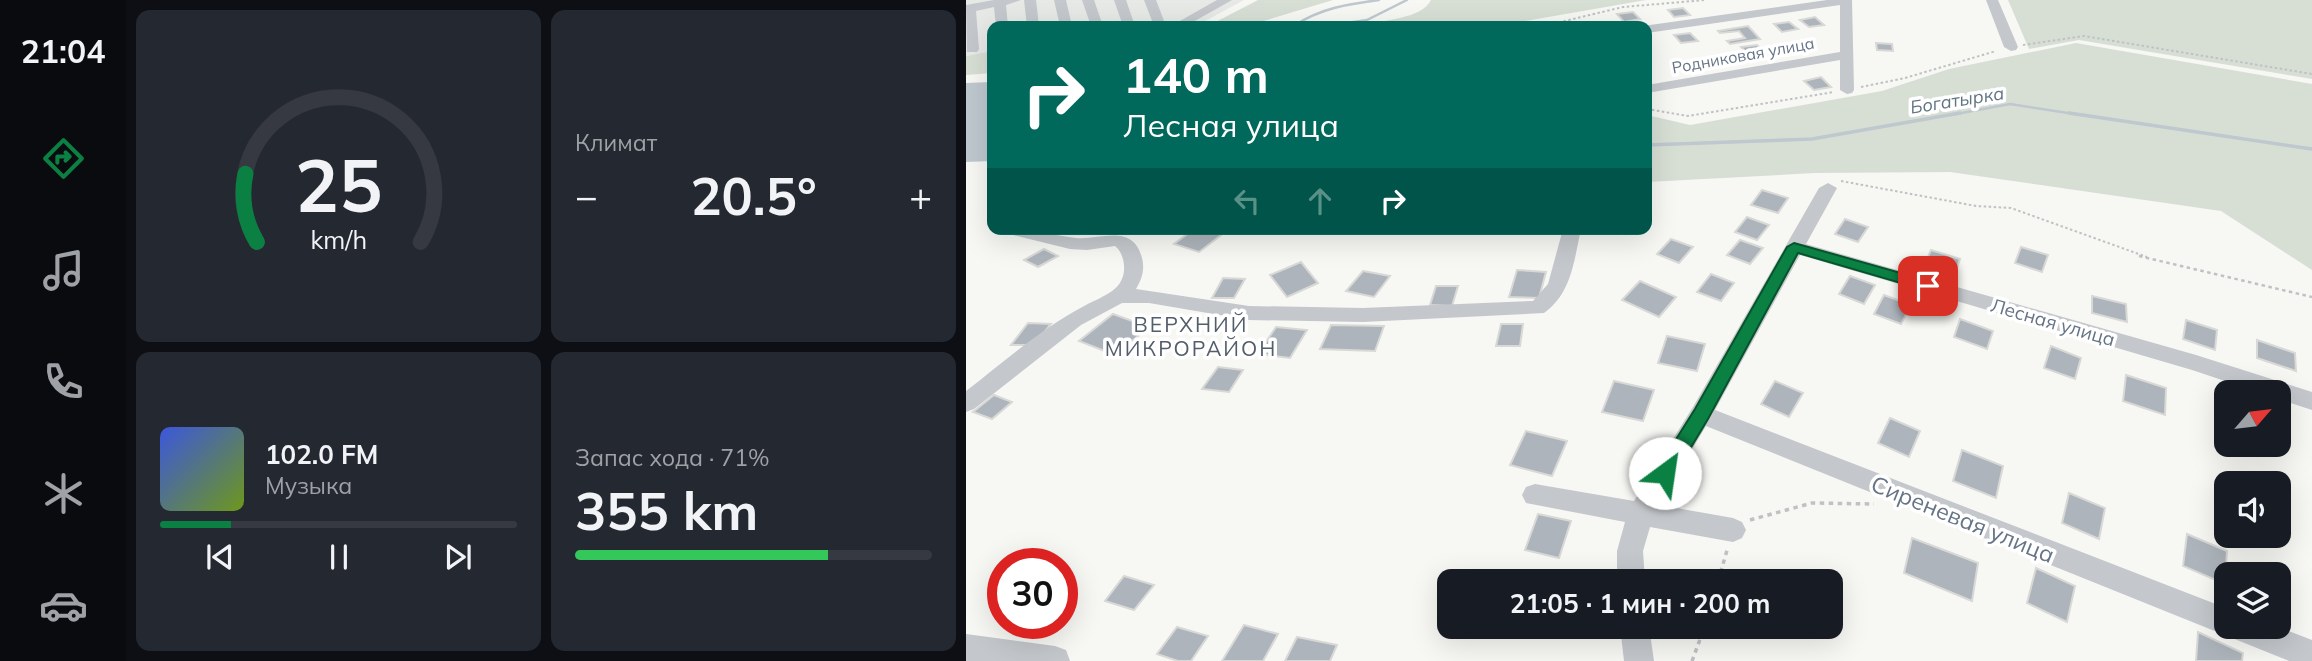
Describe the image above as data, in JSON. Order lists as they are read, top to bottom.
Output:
{
  "streets": {
    "street": ["Родниковая улица", "Лесная улица", "Сиреневая улица"]
  },
  "districts": ["ВЕРХНИЙ МИКРОРАЙОН"],
  "water": ["Богатырка"],
  "north": "top right",
  "page": {
    "tabs": "21:04",
    "tile": [
      "Климат",
      ["Запас хода · 71%", "355 km"]
    ],
    "turn": ["140 m", "Лесная улица"],
    "heat": ["−", "20.5°", "+"],
    "song": ["102.0 FM", "Музыка"],
    "limit": "30",
    "trip": "21:05 · 1 мин · 200 m",
    "gauge": ["25", "km/h"]
  }
}
